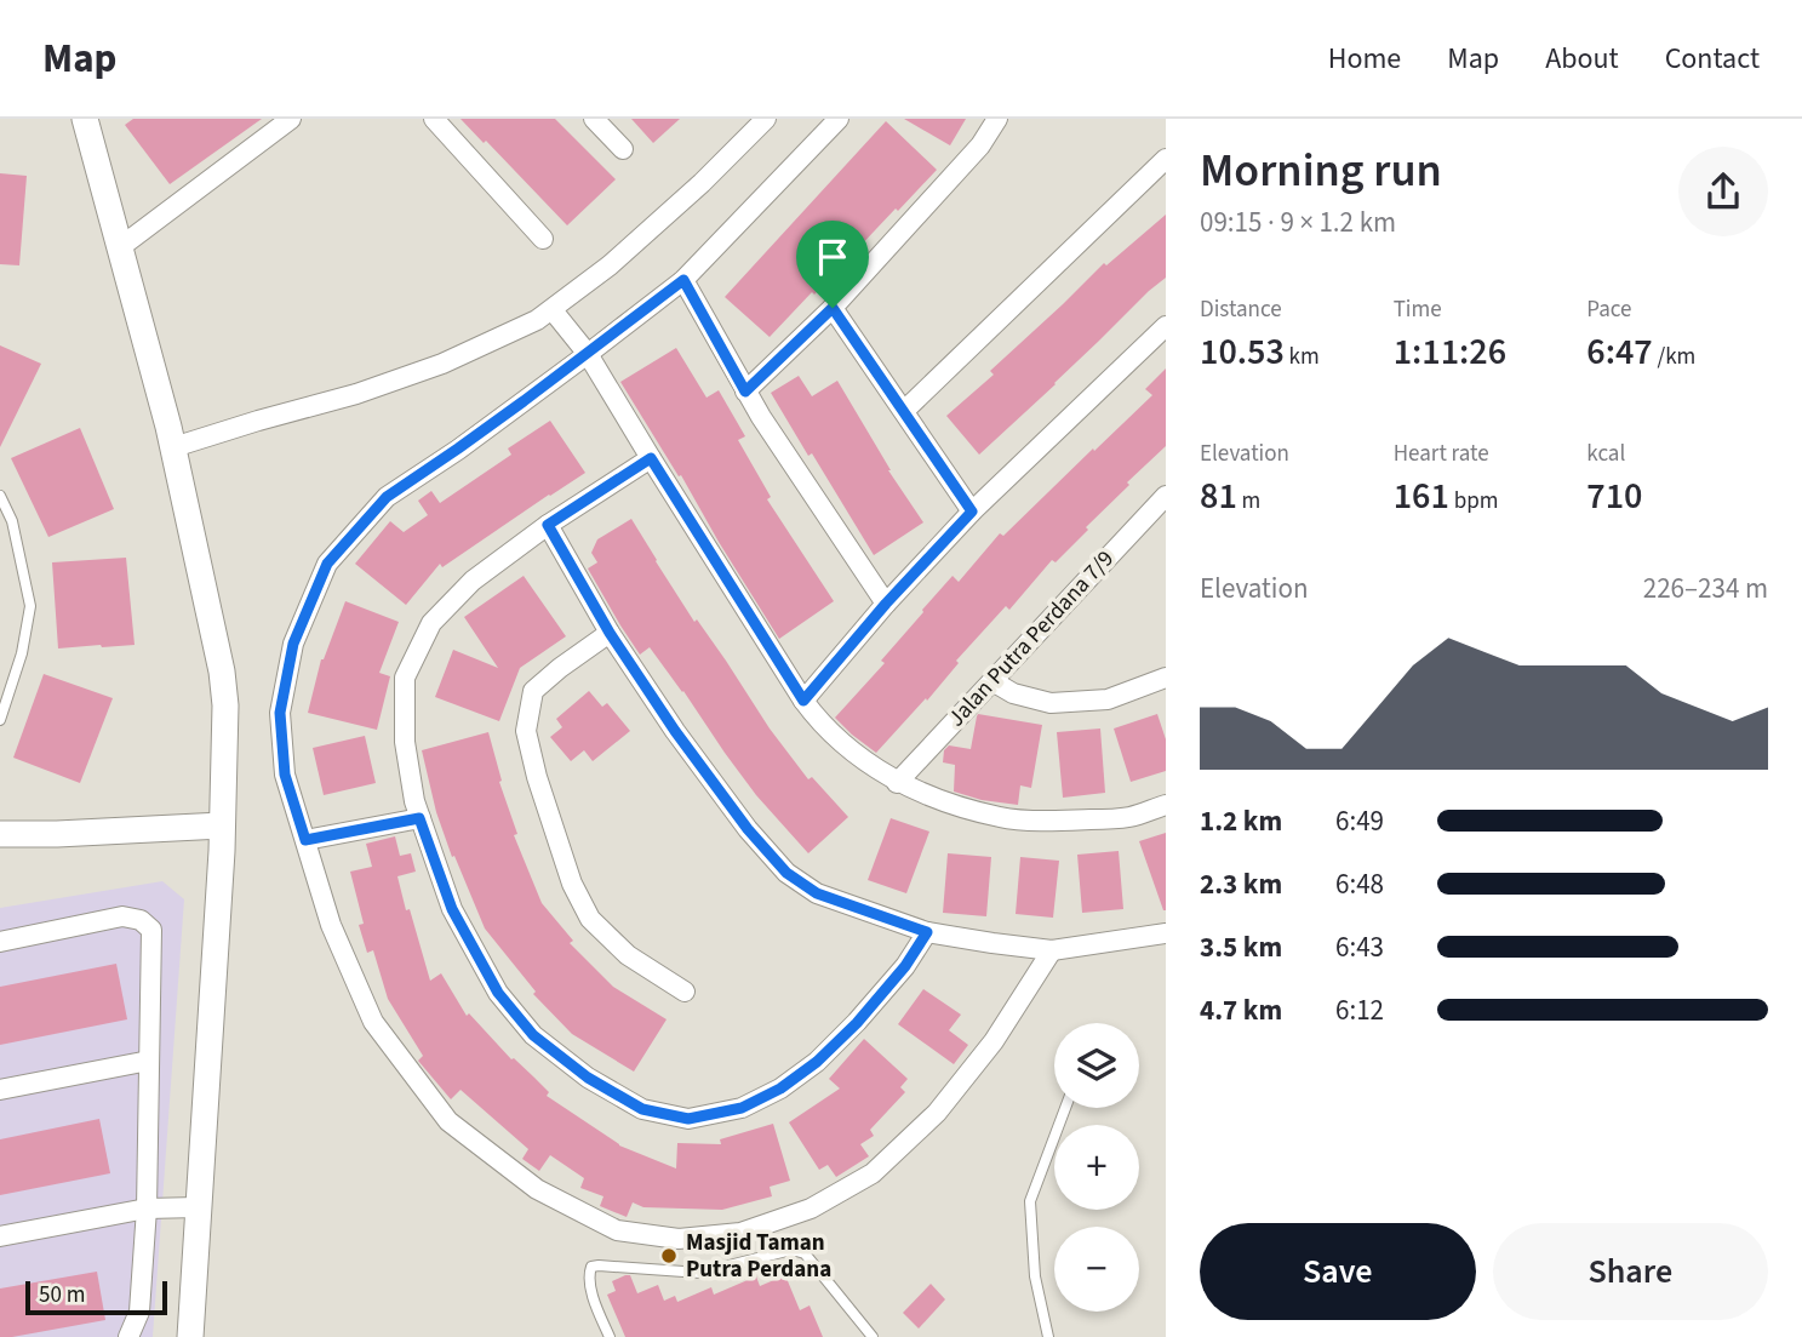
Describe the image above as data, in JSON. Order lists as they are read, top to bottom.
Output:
{
  "streets": {
    "street": ["Jalan Putra Perdana 7/9"]
  },
  "places": ["Masjid Taman Putra Perdana"],
  "scale_bar": "50 m",
  "page": {
    "header": "Map",
    "nav": [
      "Home",
      "Map",
      "About",
      "Contact"
    ],
    "heading": ["Morning run", "09:15 · 9 × 1.2 km"],
    "stats": [
      ["Distance", "10.53 km"],
      ["Time", "1:11:26"],
      ["Pace", "6:47 /km"],
      ["Elevation", "81 m"],
      ["Heart rate", "161 bpm"],
      ["kcal", "710"]
    ],
    "chart": ["Elevation", "226–234 m"],
    "list": [
      {
        "name": "1.2 km",
        "note": "6:49"
      },
      {
        "name": "2.3 km",
        "note": "6:48"
      },
      {
        "name": "3.5 km",
        "note": "6:43"
      },
      {
        "name": "4.7 km",
        "note": "6:12"
      }
    ],
    "map_buttons": ["+", "−"],
    "buttons": ["Save", "Share"],
    "scale": "50 m"
  }
}
